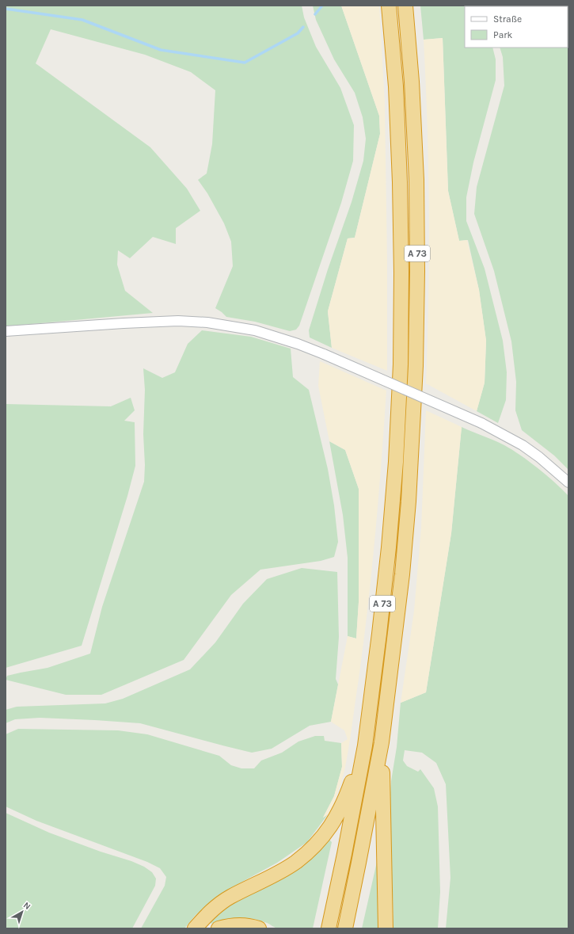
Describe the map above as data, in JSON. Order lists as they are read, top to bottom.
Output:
{
  "streets": {
    "highway": ["A 73"]
  },
  "legend": ["Straße", "Park"],
  "north": "top right"
}
